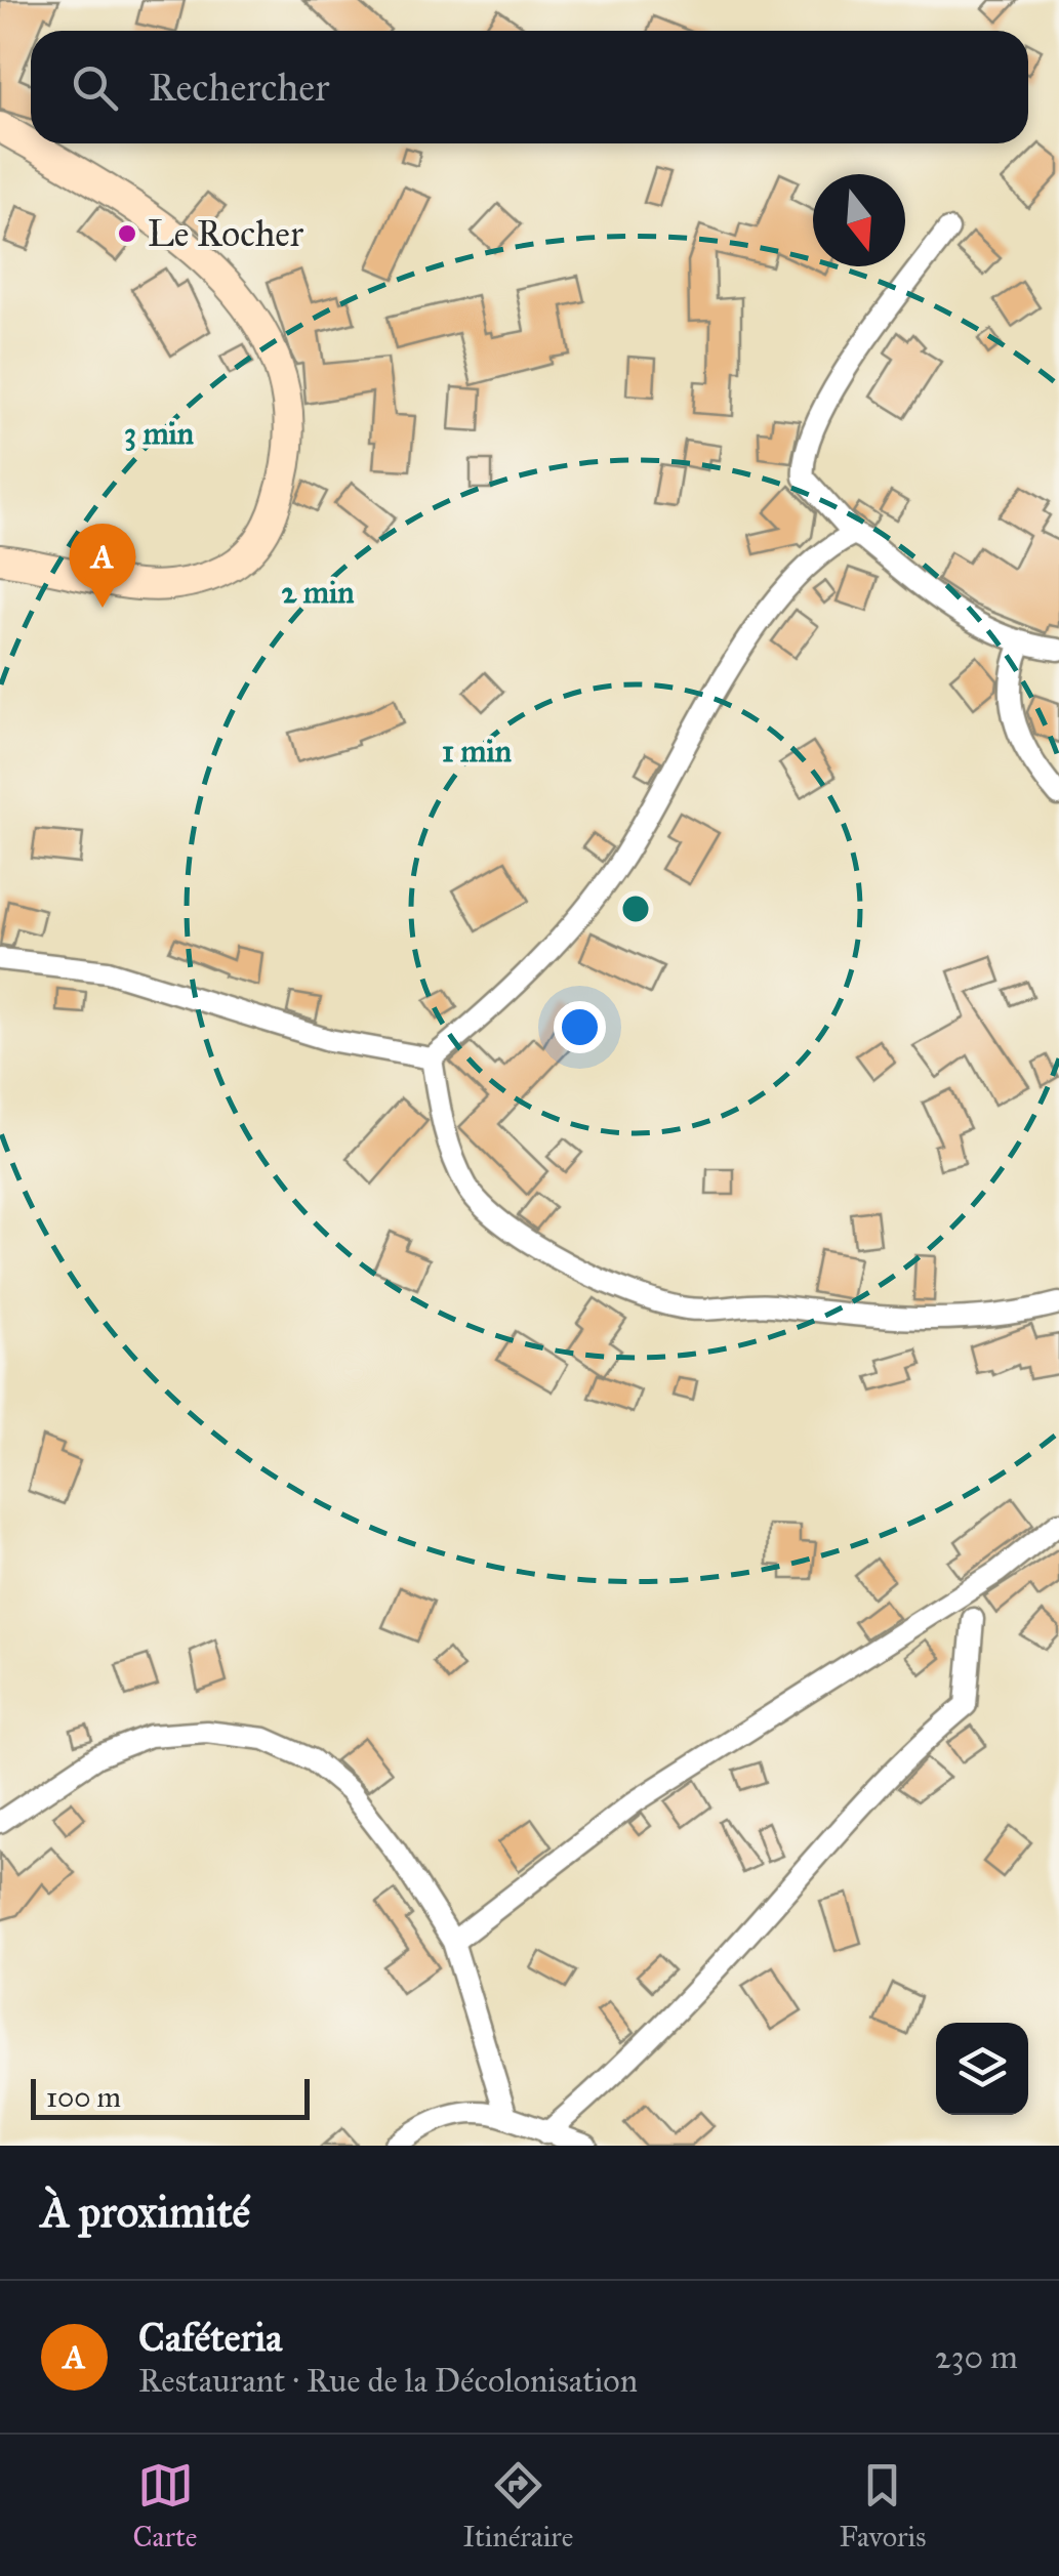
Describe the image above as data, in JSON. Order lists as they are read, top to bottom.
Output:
{
  "places": ["Le Rocher"],
  "scale_bar": "100 m",
  "north": "bottom",
  "page": {
    "search": "Rechercher",
    "pins": "A",
    "scale": "100 m",
    "heading": "À proximité",
    "list": [
      {
        "mark": "A",
        "name": "Caféteria",
        "note": "Restaurant · Rue de la Décolonisation",
        "value": "230 m"
      }
    ],
    "nav": ["Carte", "Itinéraire", "Favoris"]
  },
  "rings": ["3 min", "2 min", "1 min"]
}
